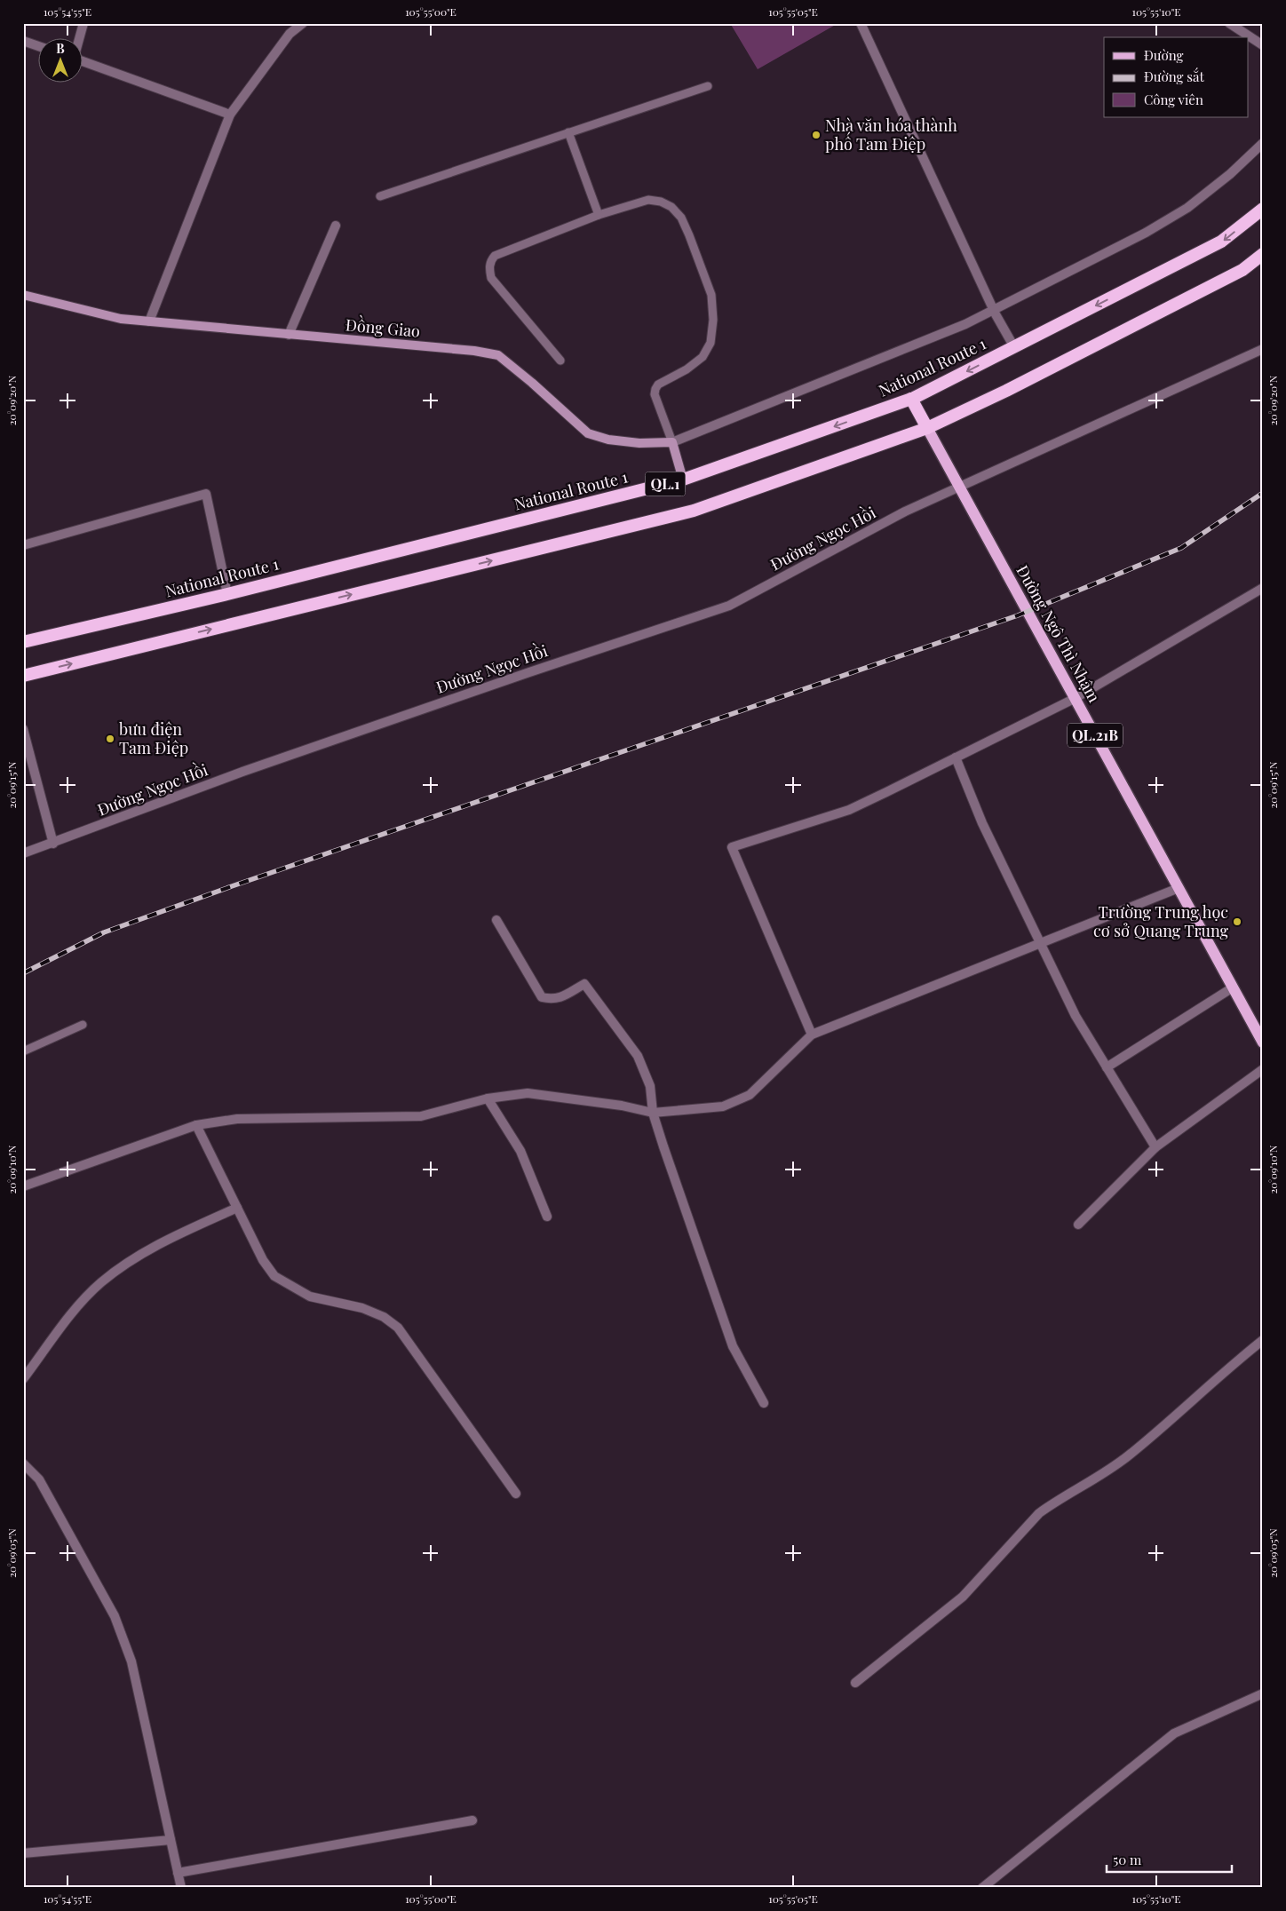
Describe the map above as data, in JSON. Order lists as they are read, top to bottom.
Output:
{
  "streets": {
    "highway": ["National Route 1", "QL.1"],
    "main road": ["Đồng Giao", "Đường Ngô Thì Nhậm", "QL.21B"],
    "street": ["Đường Ngọc Hồi"]
  },
  "crossings": [
    ["QL.1", "Đường Ngô Thì Nhậm"],
    ["Đường Ngọc Hồi", "Đường Ngô Thì Nhậm"]
  ],
  "places": ["Nhà văn hóa thành phố Tam Điệp", "bưu điện Tam Điệp", "Trường Trung học cơ sở Quang Trung"],
  "legend": ["Đường", "Đường sắt", "Công viên"],
  "scale_bar": "50 m",
  "north": "top",
  "coordinates": [
    "105°54'55\"E",
    "105°55'00\"E",
    "105°55'05\"E",
    "105°55'10\"E",
    "20°09'20\"N",
    "20°09'15\"N",
    "20°09'10\"N",
    "20°09'05\"N"
  ]
}
